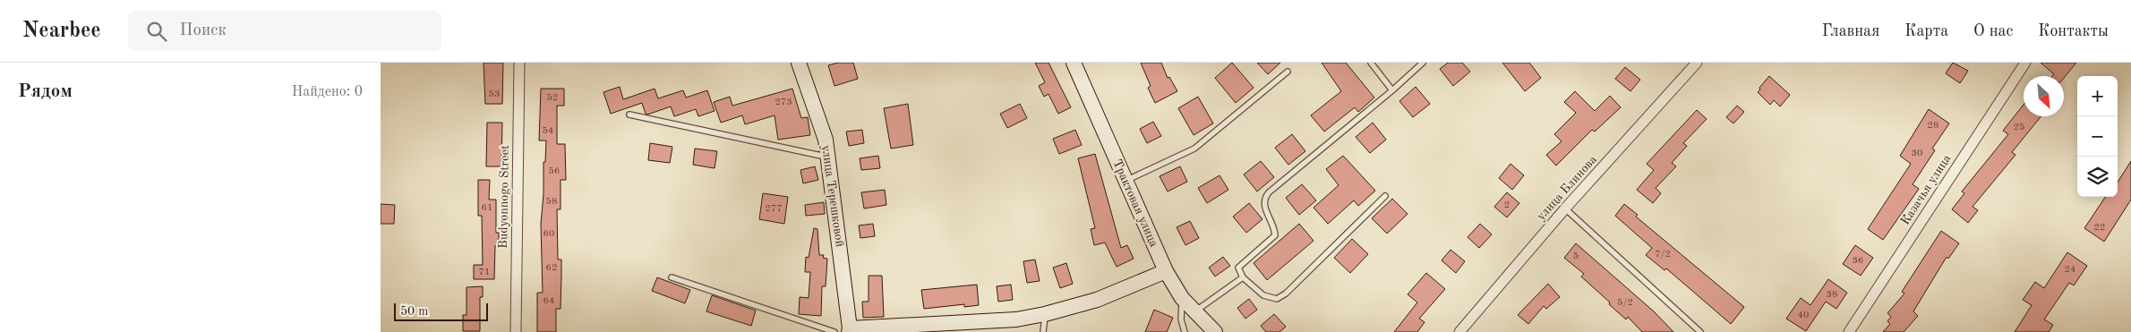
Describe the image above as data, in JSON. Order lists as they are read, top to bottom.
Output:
{
  "streets": {
    "street": [
      "улица Блинова",
      "Казачья улица",
      "улица Терешковой",
      "Budyonnogo Street",
      "Трактовая улица"
    ]
  },
  "house_numbers": [
    "53",
    "52",
    "273",
    "28",
    "25",
    "54",
    "30",
    "56",
    "58",
    "2",
    "61",
    "277",
    "22",
    "60",
    "7/2",
    "5",
    "36",
    "62",
    "24",
    "71",
    "38",
    "64",
    "5/2",
    "40"
  ],
  "scale_bar": "50 m",
  "north": "bottom right",
  "page": {
    "header": "Nearbee",
    "search": "Поиск",
    "nav": [
      "Главная",
      "Карта",
      "О нас",
      "Контакты"
    ],
    "heading": ["Рядом", "Найдено: 0"],
    "map_buttons": ["+", "−"],
    "scale": "50 m"
  }
}
